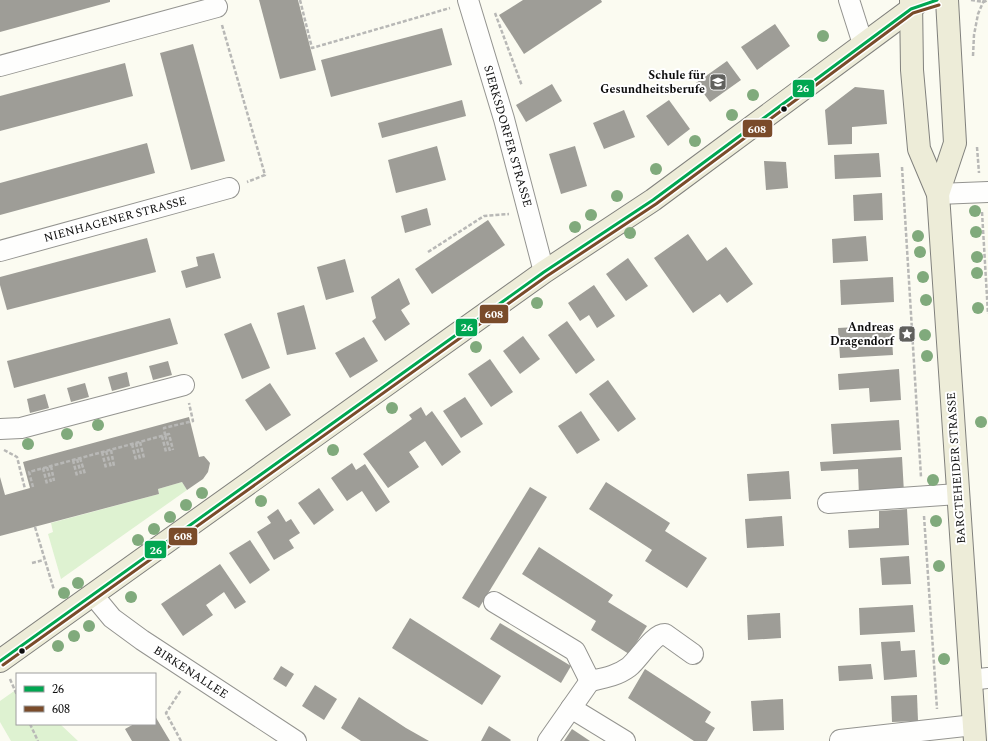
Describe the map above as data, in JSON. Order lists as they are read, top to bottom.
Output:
{
  "streets": {
    "main road": ["BARGTEHEIDER STRASSE"],
    "street": ["SIERKSDORFER STRASSE", "NIENHAGENER STRASSE", "BIRKENALLEE"]
  },
  "places": {
    "school or university": ["Schule für Gesundheitsberufe"],
    "place": ["Andreas Dragendorf"]
  },
  "lines": ["transit line 26", "transit line 608"],
  "legend": ["26", "608"]
}
